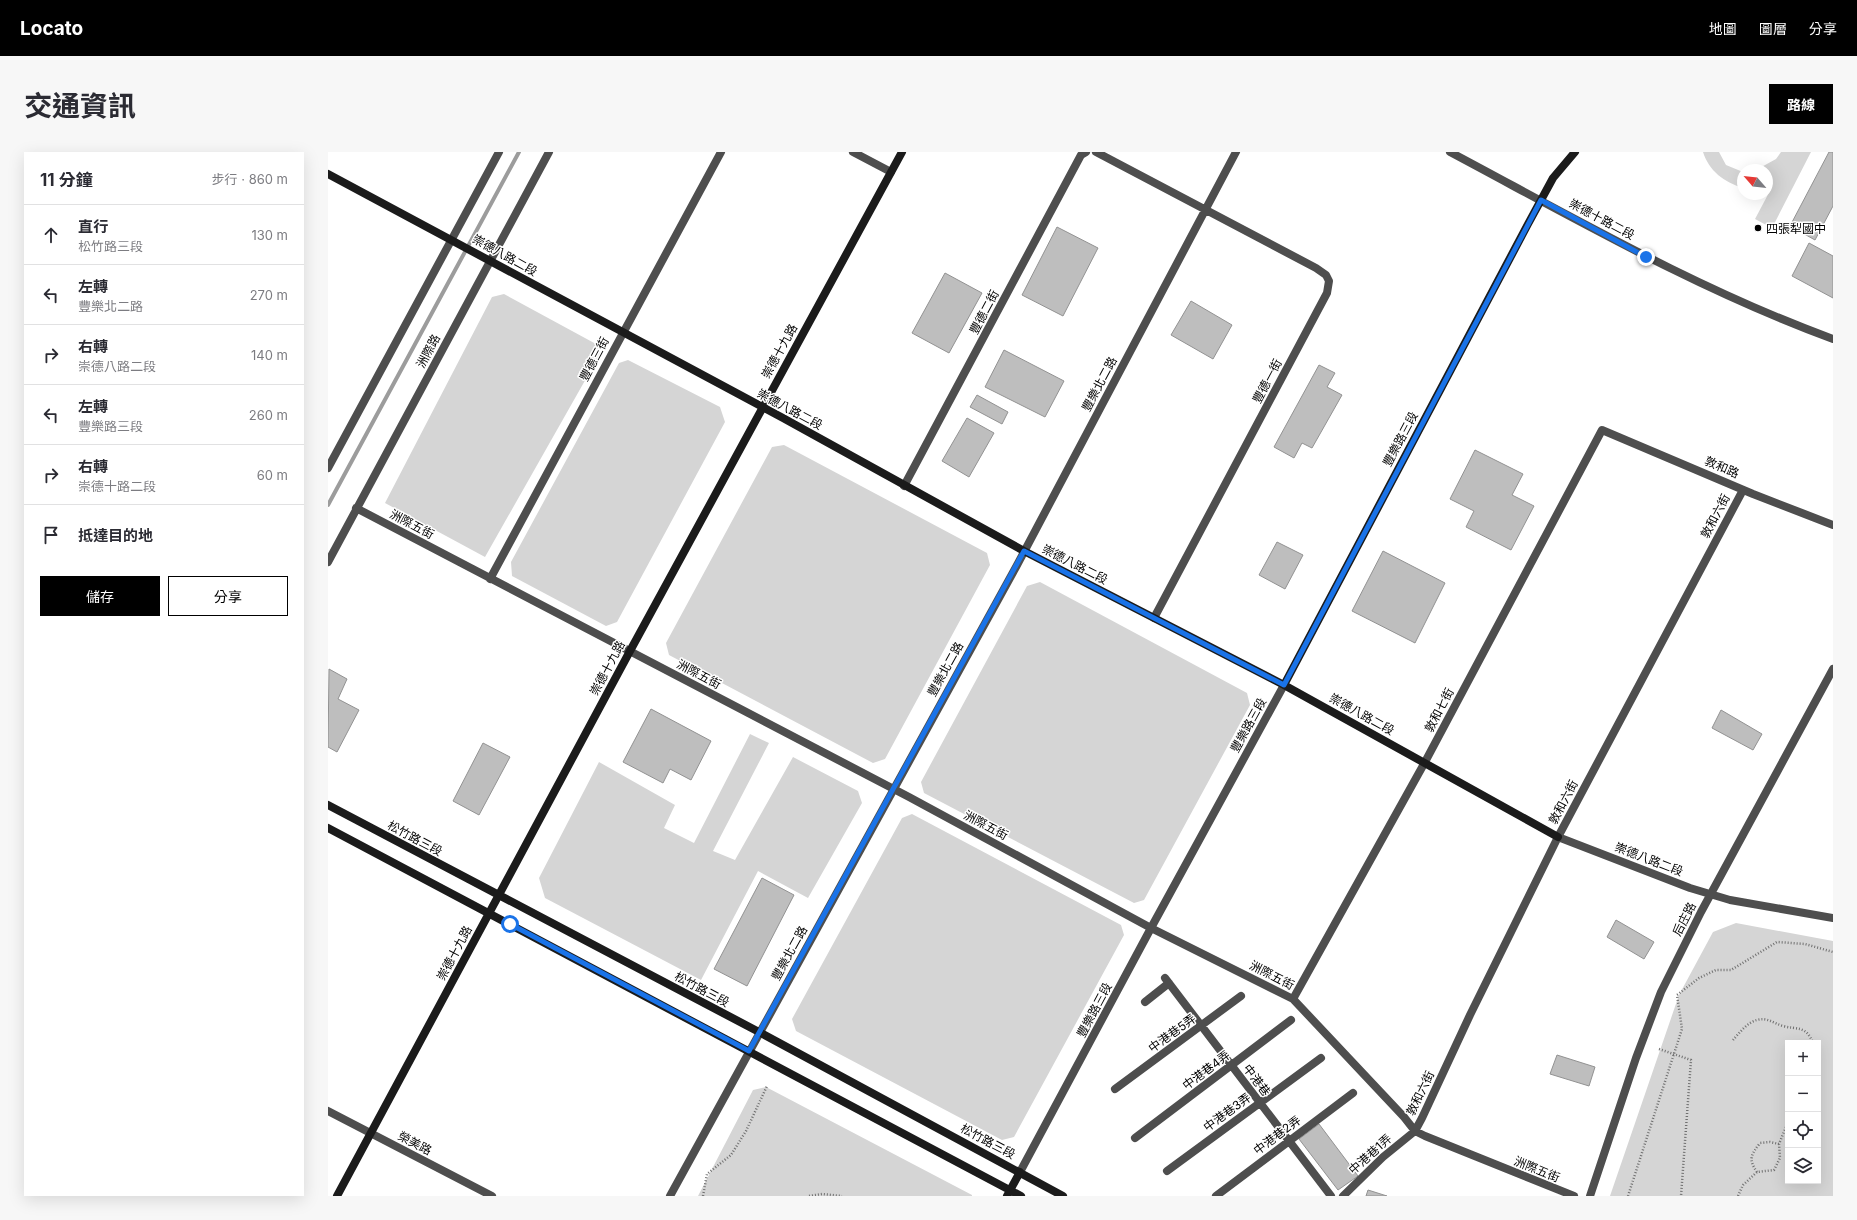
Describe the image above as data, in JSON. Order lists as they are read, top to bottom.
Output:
{
  "streets": {
    "street": [
      "崇德十路二段",
      "崇德八路二段",
      "豐德二街",
      "洲際路",
      "崇德十九路",
      "豐德三街",
      "豐德一街",
      "豐樂北二路",
      "豐樂路三段",
      "敦和路",
      "敦和六街",
      "洲際五街",
      "敦和七街",
      "松竹路三段",
      "后庄路",
      "中港巷5弄",
      "中港巷4弄",
      "中港巷",
      "中港巷3弄",
      "中港巷2弄",
      "榮美路",
      "中港巷1弄"
    ]
  },
  "crossings": [
    ["崇德十路二段", "豐樂路三段"],
    ["崇德八路二段", "豐德二街"],
    ["崇德八路二段", "洲際路"],
    ["崇德八路二段", "崇德十九路"],
    ["崇德八路二段", "豐德三街"],
    ["崇德八路二段", "豐德一街"],
    ["崇德八路二段", "豐樂北二路"],
    ["崇德八路二段", "豐樂路三段"],
    ["崇德八路二段", "敦和六街"],
    ["崇德八路二段", "敦和七街"],
    ["崇德八路二段", "后庄路"],
    ["洲際路", "洲際五街"],
    ["崇德十九路", "洲際五街"],
    ["崇德十九路", "松竹路三段"],
    ["崇德十九路", "榮美路"],
    ["豐德三街", "洲際五街"],
    ["豐德一街", "豐樂北二路"],
    ["豐樂北二路", "洲際五街"],
    ["豐樂北二路", "松竹路三段"],
    ["豐樂路三段", "洲際五街"],
    ["豐樂路三段", "松竹路三段"],
    ["敦和路", "敦和六街"],
    ["敦和路", "敦和七街"],
    ["敦和六街", "洲際五街"],
    ["敦和六街", "中港巷1弄"],
    ["洲際五街", "敦和七街"],
    ["洲際五街", "中港巷1弄"],
    ["中港巷5弄", "中港巷"],
    ["中港巷4弄", "中港巷"],
    ["中港巷", "中港巷3弄"],
    ["中港巷", "中港巷2弄"]
  ],
  "places": ["四張犁國中"],
  "north": "top left",
  "page": {
    "header": "Locato",
    "nav": ["地圖", "圖層", "分享"],
    "title": "交通資訊",
    "buttons": [
      "路線",
      ["儲存", "分享"]
    ],
    "heading": ["11 分鐘", "步行 · 860 m"],
    "list": [
      ["直行", "松竹路三段", "130 m"],
      ["左轉", "豐樂北二路", "270 m"],
      ["右轉", "崇德八路二段", "140 m"],
      ["左轉", "豐樂路三段", "260 m"],
      ["右轉", "崇德十路二段", "60 m"],
      "抵達目的地"
    ],
    "map_buttons": ["+", "−"]
  }
}
